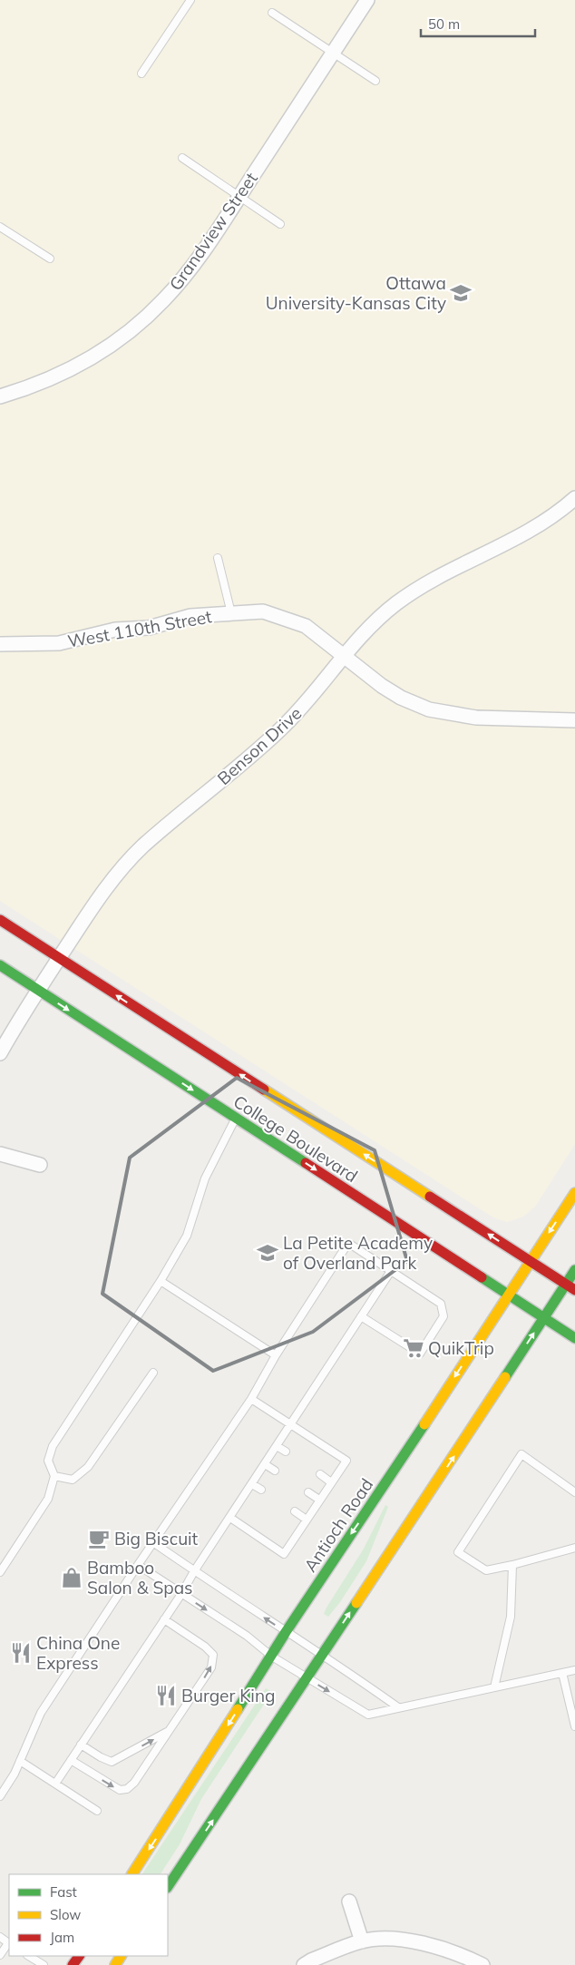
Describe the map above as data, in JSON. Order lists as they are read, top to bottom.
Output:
{
  "streets": {
    "main road": ["College Boulevard", "Antioch Road"],
    "street": ["Grandview Street", "West 110th Street", "Benson Drive"]
  },
  "crossings": [
    ["West 110th Street", "Benson Drive"],
    ["Benson Drive", "College Boulevard"],
    ["College Boulevard", "Antioch Road"]
  ],
  "places": {
    "school or university": ["Ottawa University-Kansas City", "La Petite Academy of Overland Park"],
    "supermarket": ["QuikTrip"],
    "cafe": ["Big Biscuit"],
    "shop": ["Bamboo Salon & Spas"],
    "restaurant": ["China One Express", "Burger King"]
  },
  "legend": ["Fast", "Slow", "Jam"],
  "scale_bar": "50 m"
}
